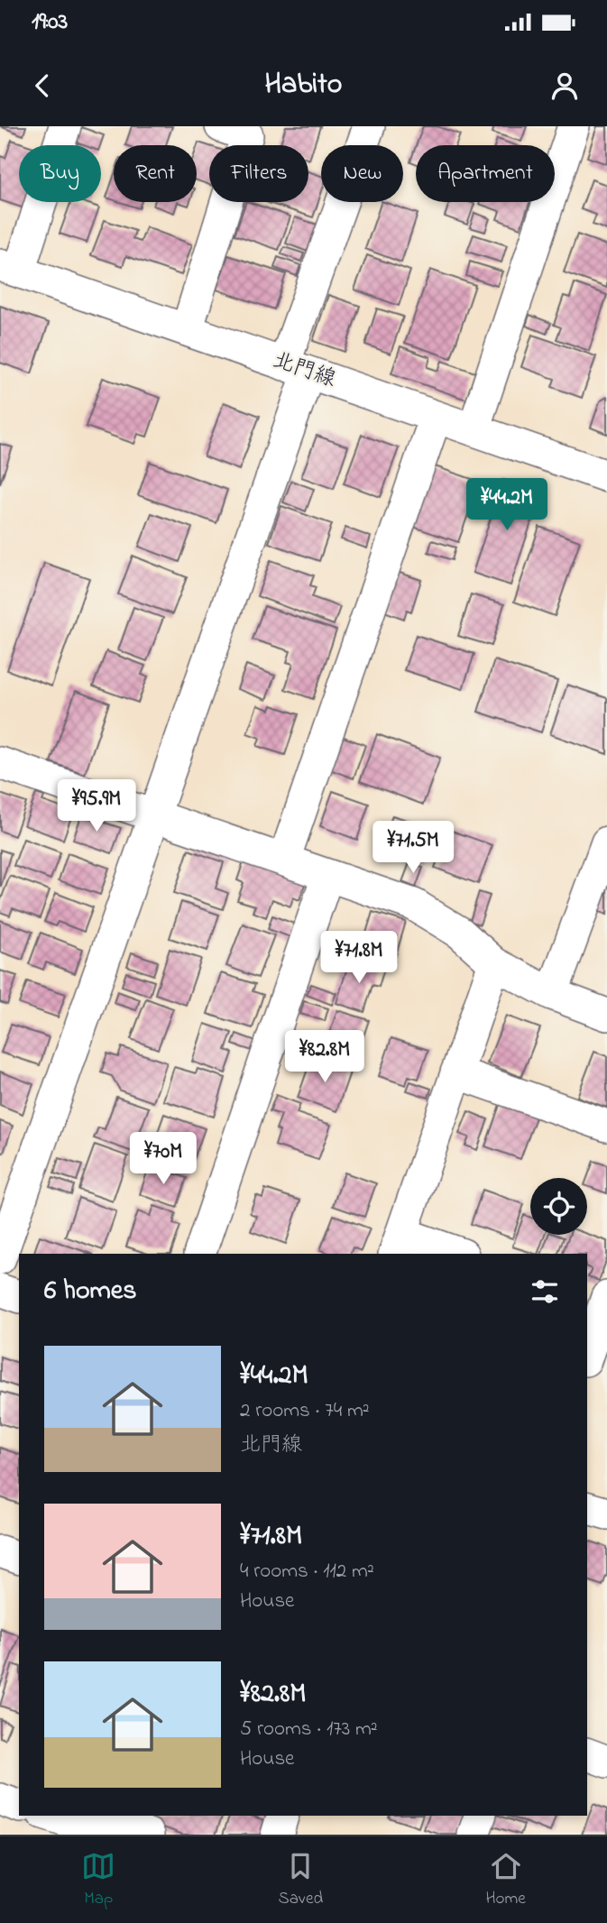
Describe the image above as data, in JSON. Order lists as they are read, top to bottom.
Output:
{
  "streets": {
    "street": ["北門線"]
  },
  "page": {
    "status": "19:03",
    "header": "Habito",
    "chip": [
      "Buy",
      "Rent",
      "Filters",
      "New",
      "Apartment"
    ],
    "price": [
      "¥44.2M",
      "¥95.9M",
      "¥71.5M",
      "¥71.8M",
      "¥82.8M",
      "¥70M"
    ],
    "heading": "6 homes",
    "list": [
      {
        "name": "¥44.2M",
        "note": "2 rooms · 74 m² · 北門線"
      },
      {
        "name": "¥71.8M",
        "note": "4 rooms · 112 m² · House"
      },
      {
        "name": "¥82.8M",
        "note": "5 rooms · 173 m² · House"
      }
    ],
    "tabs": ["Map", "Saved", "Home"]
  }
}
